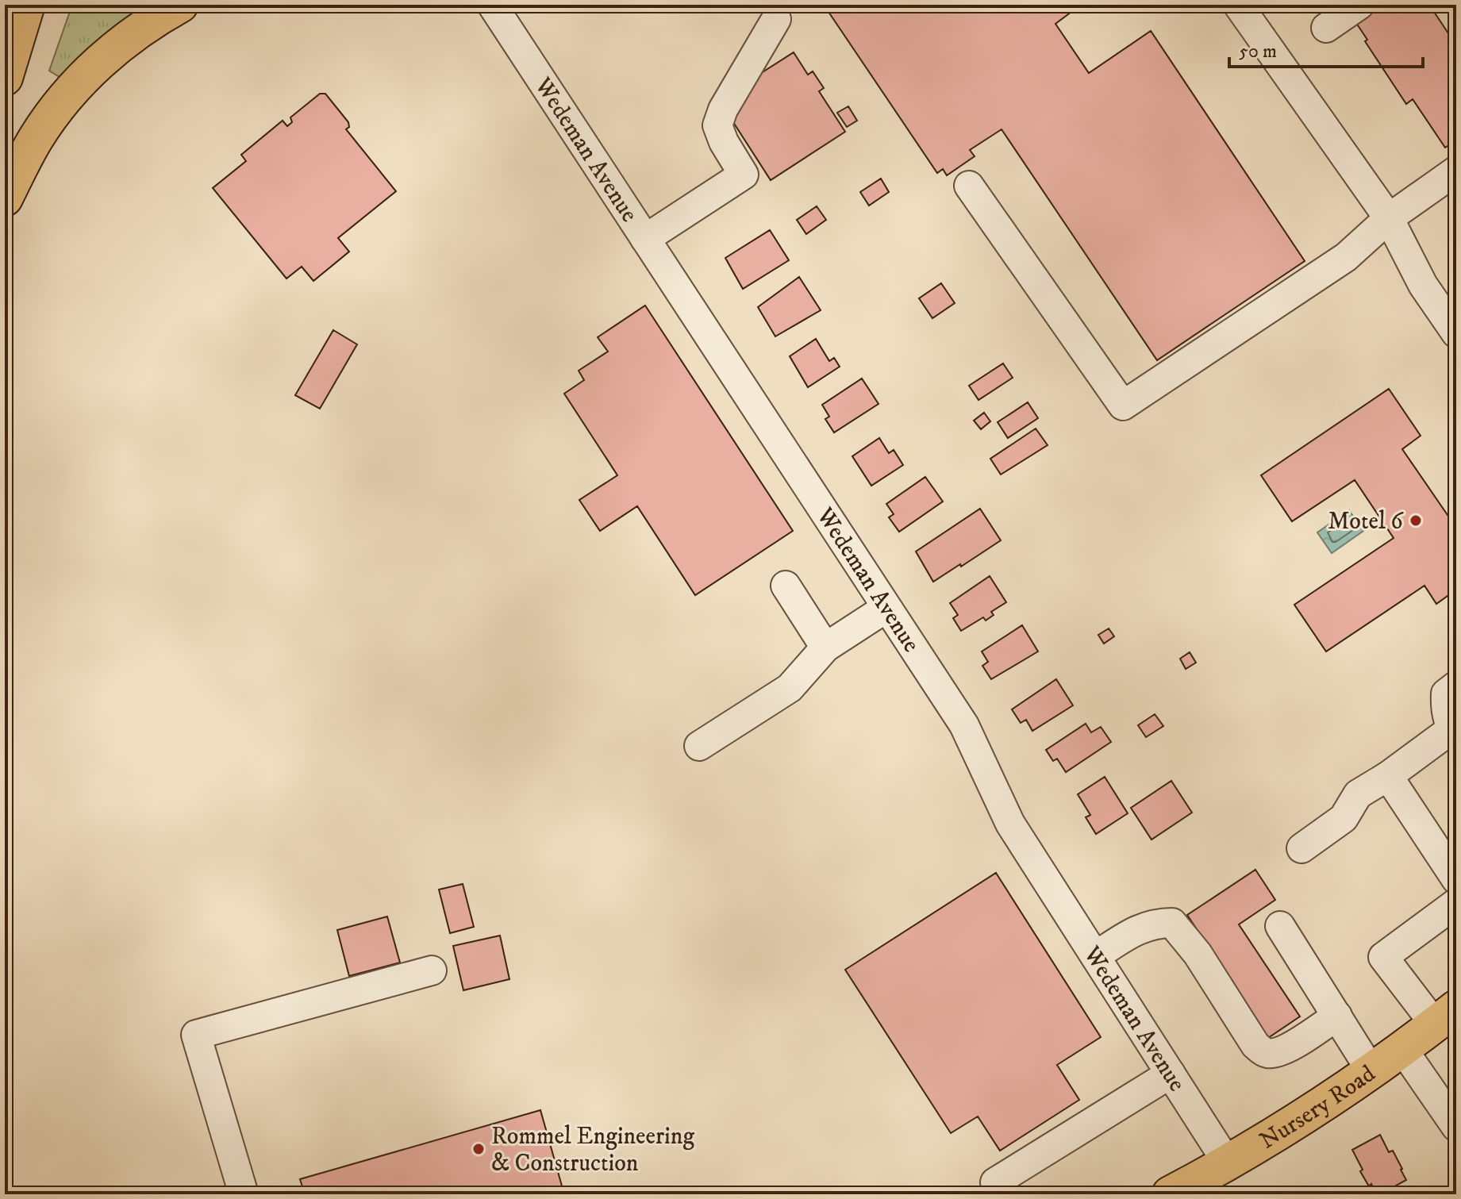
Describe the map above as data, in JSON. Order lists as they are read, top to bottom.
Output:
{
  "streets": {
    "main road": ["Nursery Road"],
    "street": ["Wedeman Avenue"]
  },
  "crossings": [
    ["Wedeman Avenue", "Nursery Road"]
  ],
  "places": ["Motel 6", "Rommel Engineering & Construction"],
  "scale_bar": "50 m"
}
